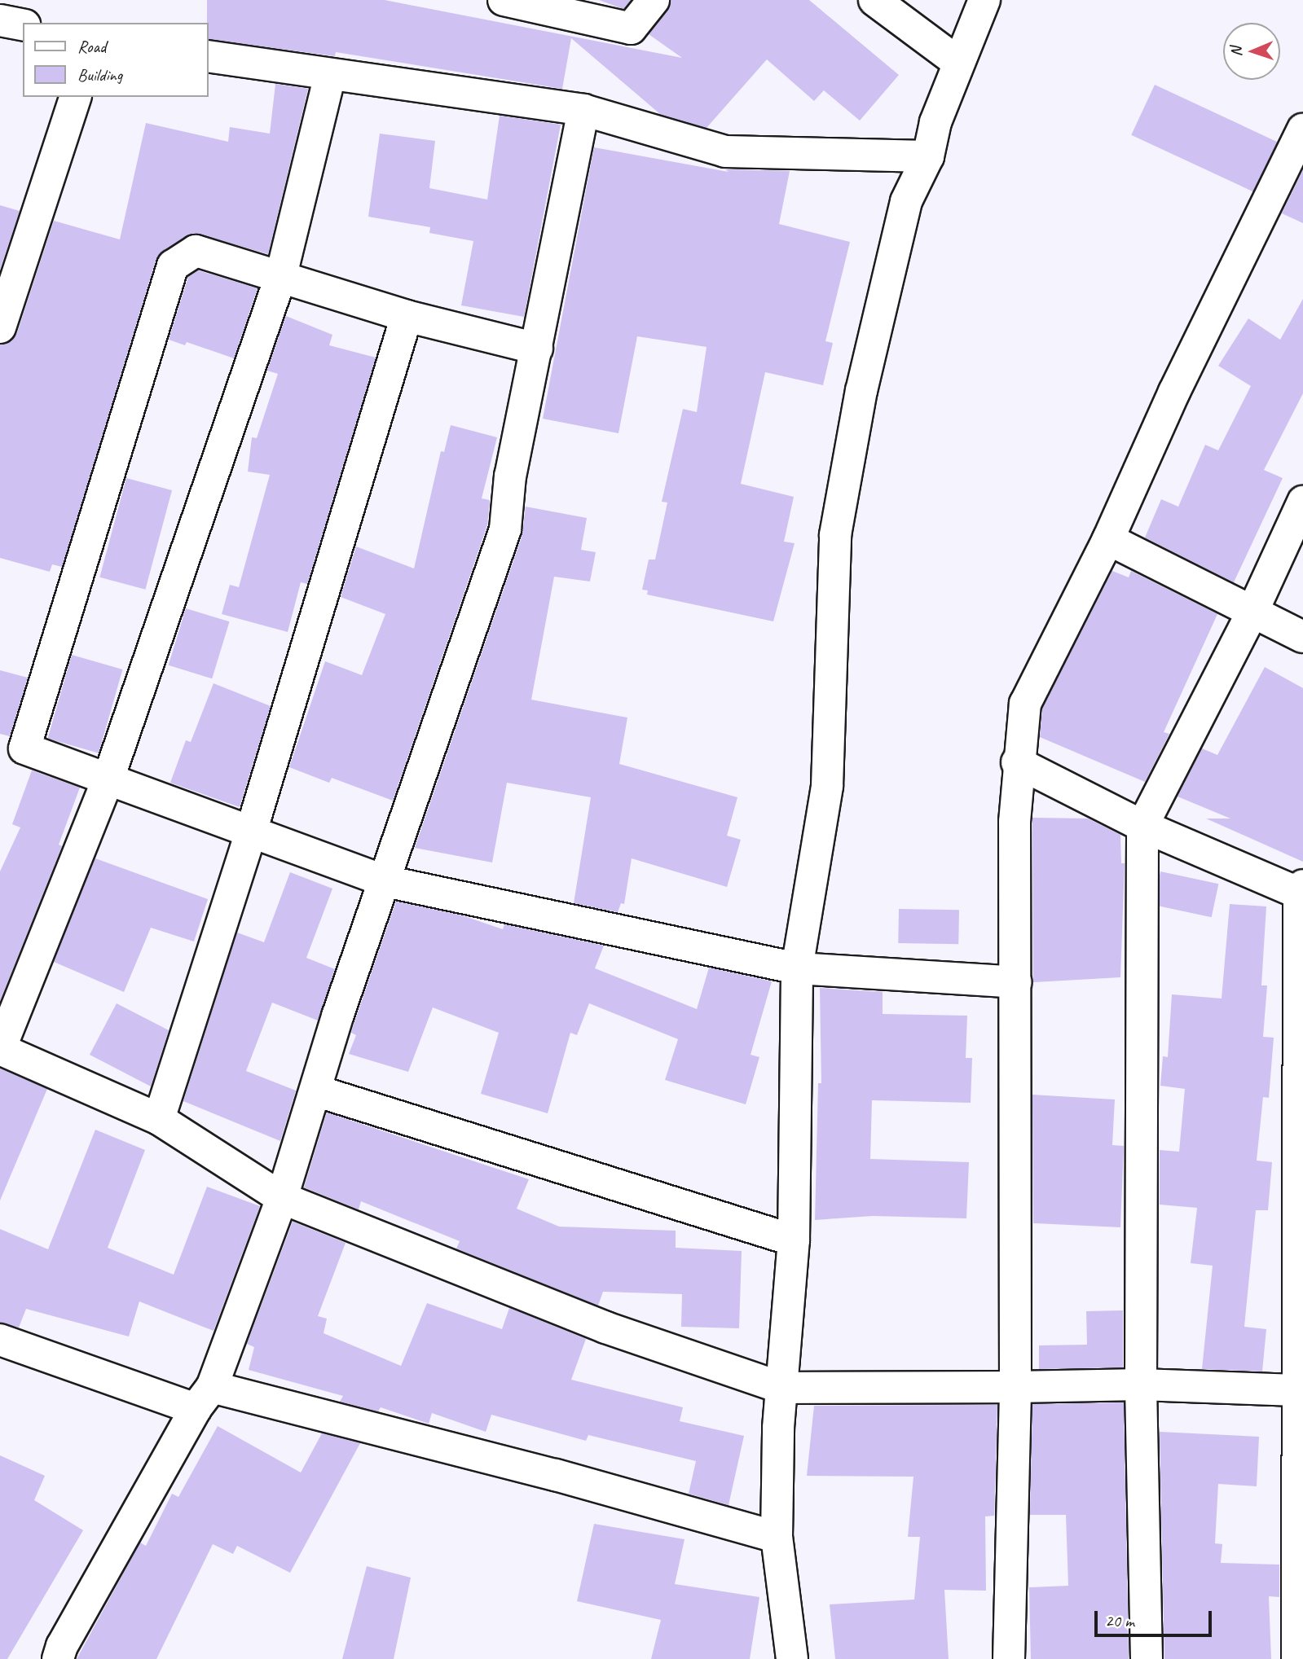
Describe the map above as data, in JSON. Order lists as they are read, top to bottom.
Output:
{
  "legend": ["Road", "Building"],
  "scale_bar": "20 m",
  "north": "left"
}
